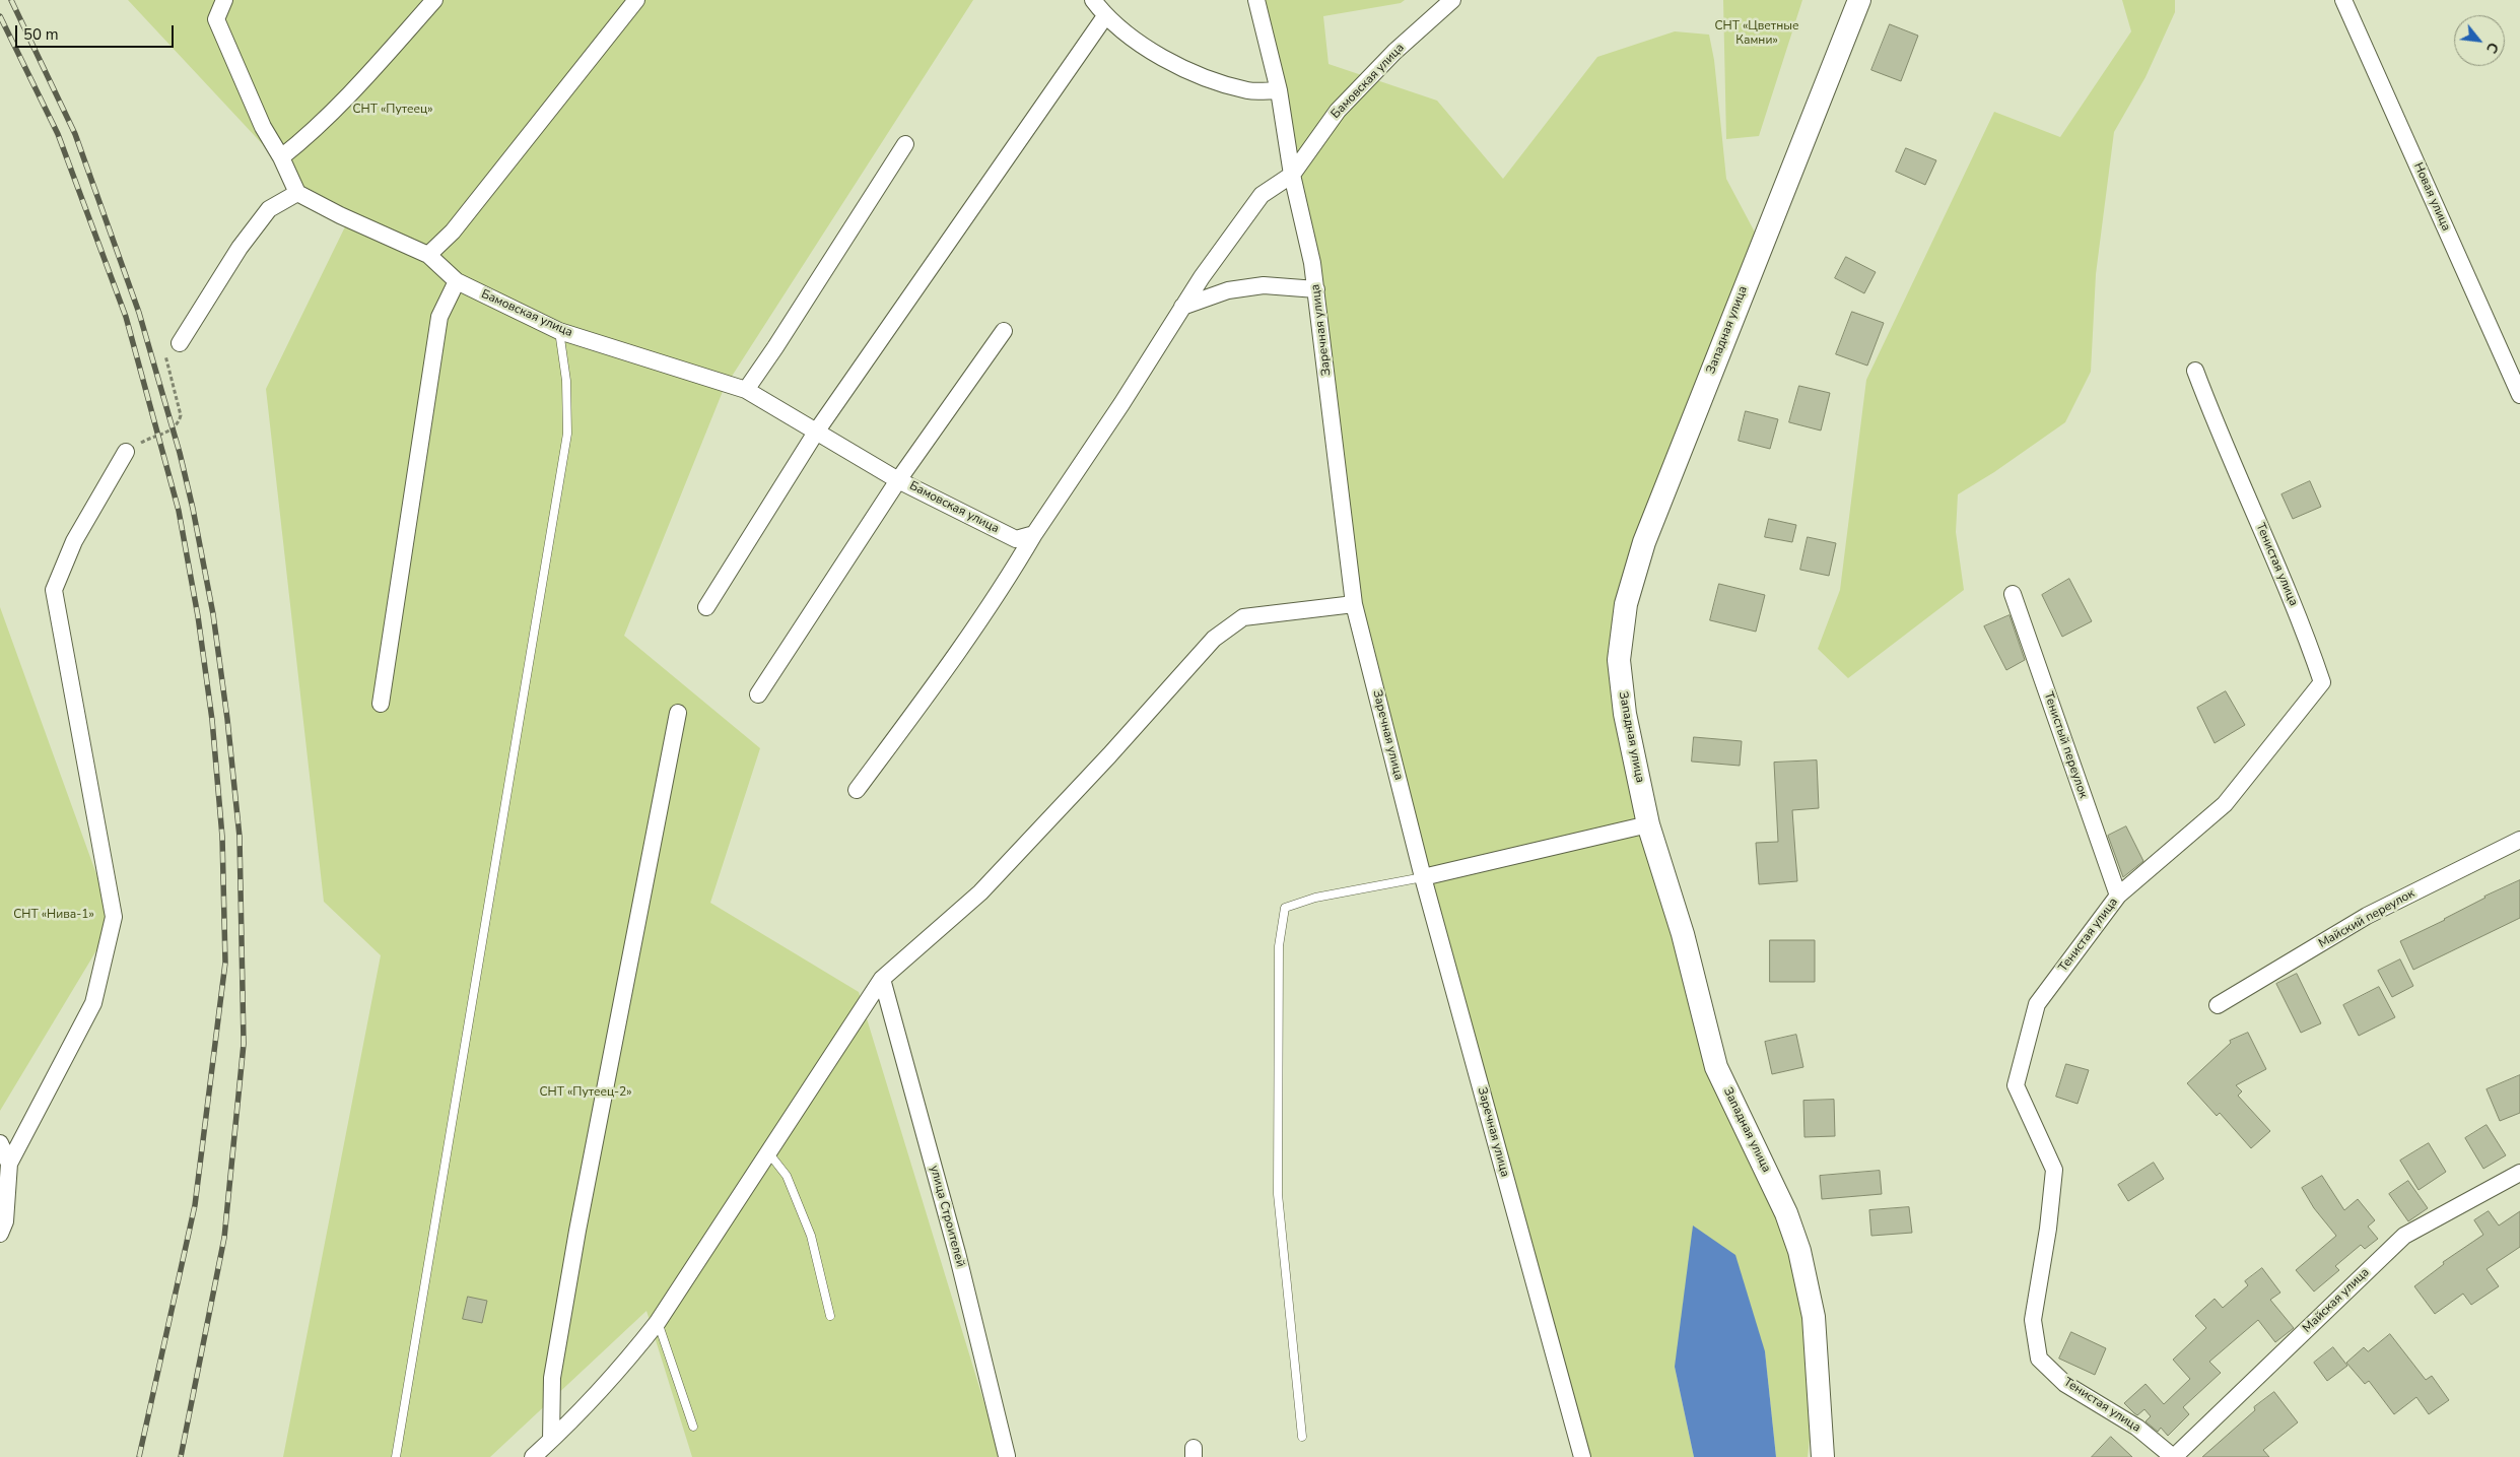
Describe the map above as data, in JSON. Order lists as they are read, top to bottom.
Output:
{
  "streets": {
    "main road": ["Западная улица"],
    "street": [
      "Бамовская улица",
      "Новая улица",
      "Заречная улица",
      "Тенистая улица",
      "Тенистый переулок",
      "Майский переулок",
      "улица Строителей",
      "Майская улица"
    ]
  },
  "crossings": [
    ["Бамовская улица", "Заречная улица"],
    ["Тенистая улица", "Тенистый переулок"],
    ["Тенистая улица", "Майская улица"]
  ],
  "parks": [
    "СНТ «Цветные Камни»",
    "СНТ «Путеец»",
    "СНТ «Нива-1»",
    "СНТ «Путеец-2»"
  ],
  "scale_bar": "50 m",
  "north": "bottom right"
}
